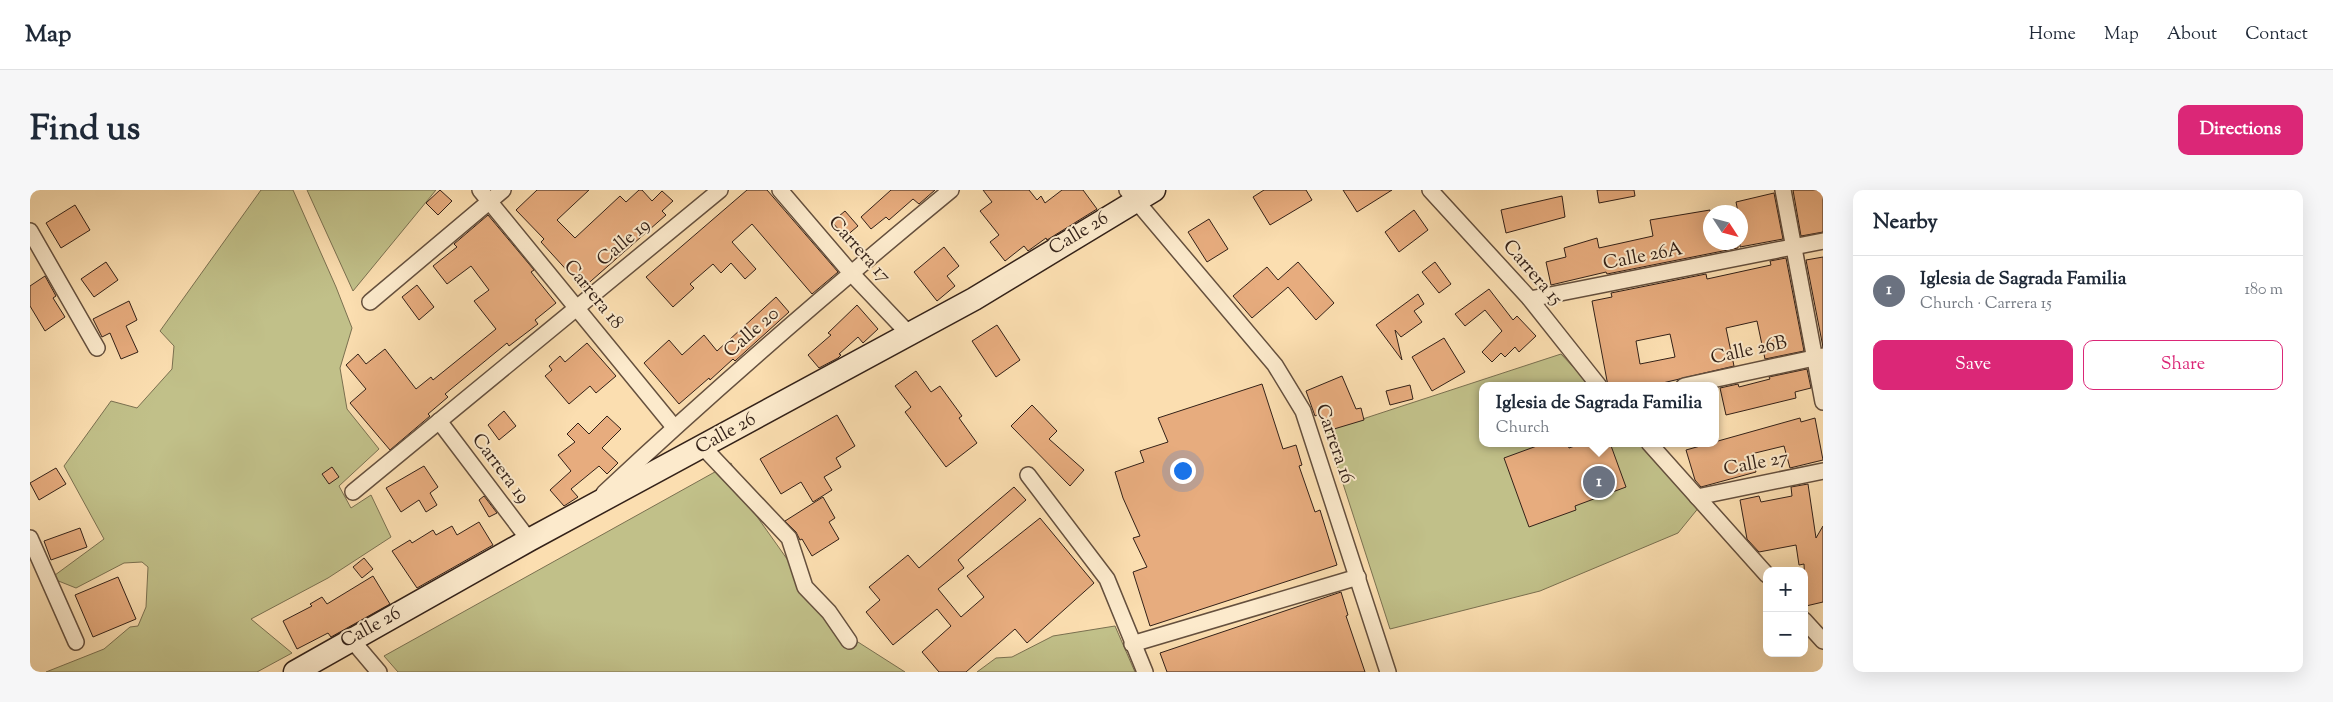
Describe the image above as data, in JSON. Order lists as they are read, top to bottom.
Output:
{
  "streets": {
    "street": [
      "Calle 26",
      "Calle 19",
      "Carrera 17",
      "Calle 26A",
      "Carrera 15",
      "Carrera 18",
      "Calle 20",
      "Calle 26B",
      "Carrera 16",
      "Calle 27",
      "Carrera 19"
    ]
  },
  "crossings": [
    ["Calle 26", "Carrera 17"],
    ["Calle 26", "Calle 20"],
    ["Calle 26", "Carrera 16"],
    ["Calle 26", "Carrera 19"],
    ["Calle 19", "Carrera 18"],
    ["Calle 19", "Carrera 19"],
    ["Carrera 17", "Calle 20"],
    ["Calle 26A", "Carrera 15"],
    ["Carrera 18", "Calle 20"]
  ],
  "north": "bottom right",
  "page": {
    "header": "Map",
    "nav": [
      "Home",
      "Map",
      "About",
      "Contact"
    ],
    "title": "Find us",
    "buttons": [
      "Directions",
      ["Save", "Share"]
    ],
    "heading": "Nearby",
    "list": [
      {
        "mark": "1",
        "name": "Iglesia de Sagrada Familia",
        "note": "Church · Carrera 15",
        "value": "180 m"
      }
    ],
    "popup": ["Iglesia de Sagrada Familia", "Church"],
    "pins": "1",
    "map_buttons": ["+", "−"]
  }
}
